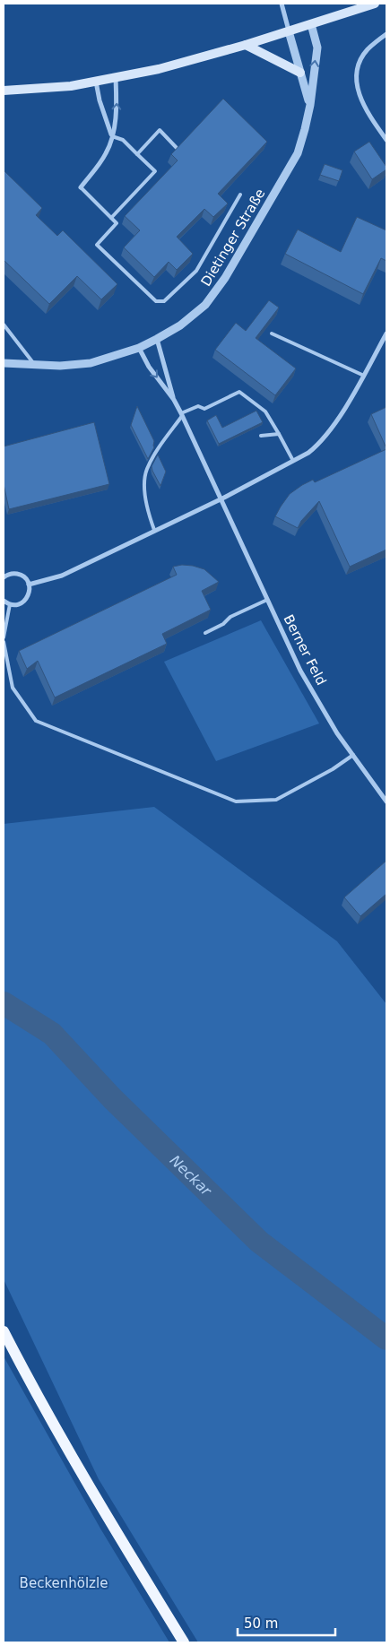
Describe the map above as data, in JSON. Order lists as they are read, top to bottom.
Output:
{
  "streets": {
    "street": ["Dietinger Straße", "Berner Feld"]
  },
  "crossings": [
    ["Dietinger Straße", "Berner Feld"]
  ],
  "water": ["Neckar"],
  "parks": ["Beckenhölzle"],
  "scale_bar": "50 m"
}
